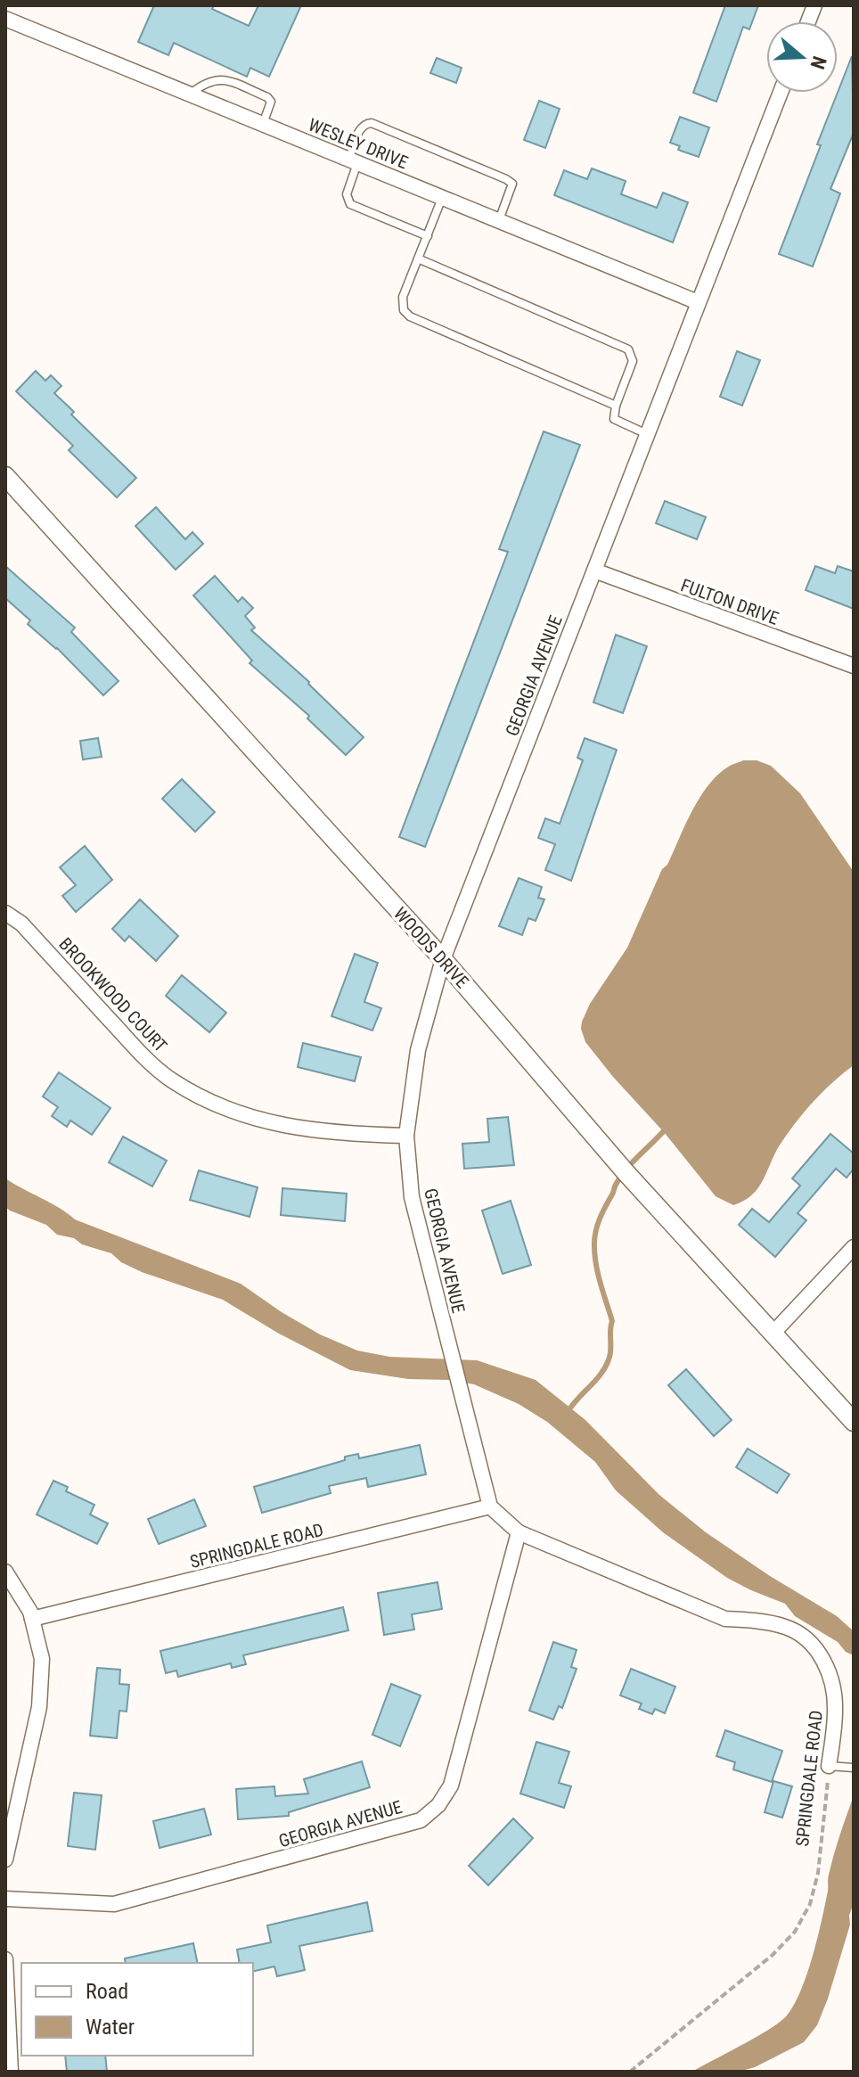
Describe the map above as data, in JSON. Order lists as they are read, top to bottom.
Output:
{
  "streets": {
    "street": [
      "WESLEY DRIVE",
      "FULTON DRIVE",
      "GEORGIA AVENUE",
      "WOODS DRIVE",
      "BROOKWOOD COURT",
      "SPRINGDALE ROAD"
    ]
  },
  "crossings": [
    ["WESLEY DRIVE", "GEORGIA AVENUE"],
    ["FULTON DRIVE", "GEORGIA AVENUE"],
    ["GEORGIA AVENUE", "WOODS DRIVE"],
    ["GEORGIA AVENUE", "BROOKWOOD COURT"],
    ["GEORGIA AVENUE", "SPRINGDALE ROAD"]
  ],
  "legend": ["Road", "Water"],
  "north": "right"
}
